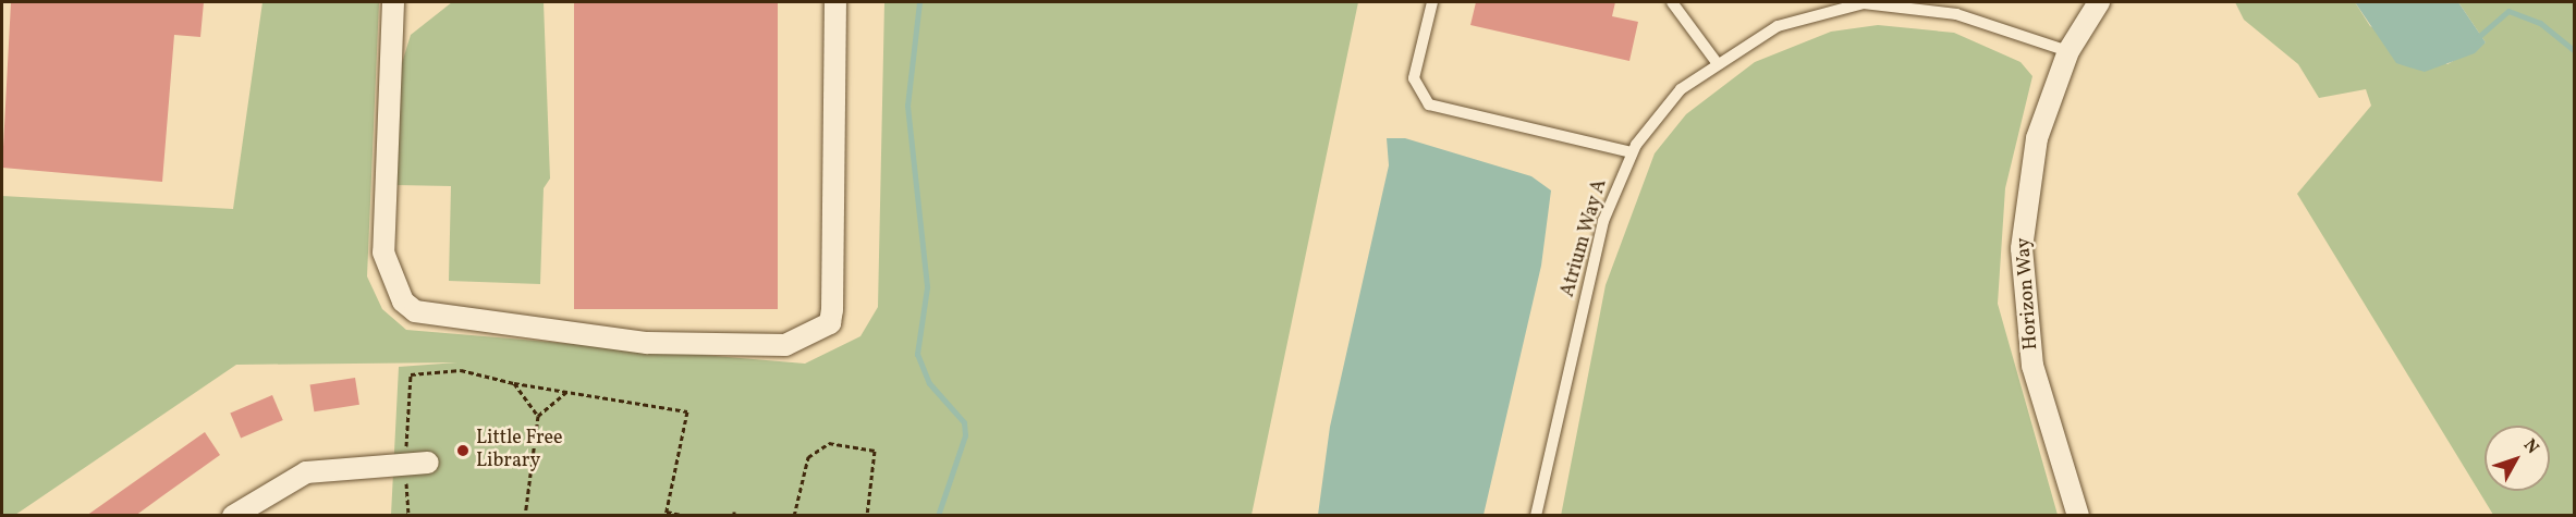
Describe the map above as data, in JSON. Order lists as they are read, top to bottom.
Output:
{
  "streets": {
    "street": ["Horizon Way"],
    "lane": ["Atrium Way A"]
  },
  "crossings": [
    ["Atrium Way A", "Horizon Way"]
  ],
  "places": ["Little Free Library"],
  "north": "top right"
}
